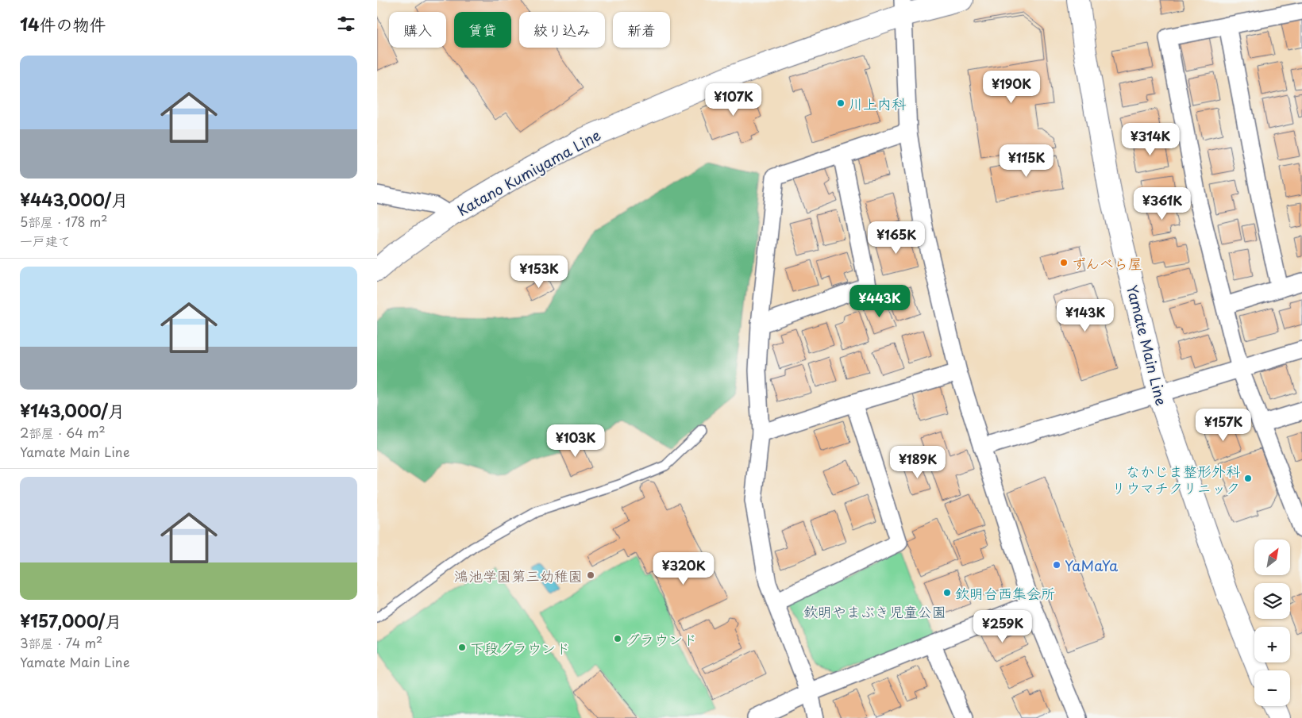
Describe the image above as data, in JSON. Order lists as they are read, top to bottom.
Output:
{
  "streets": {
    "street": ["Katano Kumiyama Line", "Yamate Main Line"]
  },
  "parks": ["欽明やまぶき児童公園"],
  "places": [
    "川上内科",
    "ずんべら屋",
    "なかじま整形外科 リウマチクリニック",
    "YaMaYa",
    "鴻池学園第三幼稚園",
    "欽明台西集会所",
    "グラウンド",
    "下段グラウンド"
  ],
  "north": "top right",
  "page": {
    "heading": "14件の物件",
    "chip": [
      "購入",
      "賃貸",
      "絞り込み",
      "新着"
    ],
    "list": [
      {
        "name": "¥443,000/月",
        "note": "5部屋 · 178 m² · 一戸建て"
      },
      {
        "name": "¥143,000/月",
        "note": "2部屋 · 64 m² · Yamate Main Line"
      },
      {
        "name": "¥157,000/月",
        "note": "3部屋 · 74 m² · Yamate Main Line"
      }
    ],
    "price": [
      "¥190K",
      "¥107K",
      "¥314K",
      "¥115K",
      "¥361K",
      "¥165K",
      "¥153K",
      "¥443K",
      "¥143K",
      "¥157K",
      "¥103K",
      "¥189K",
      "¥320K",
      "¥259K"
    ],
    "map_buttons": ["+", "−"]
  }
}
